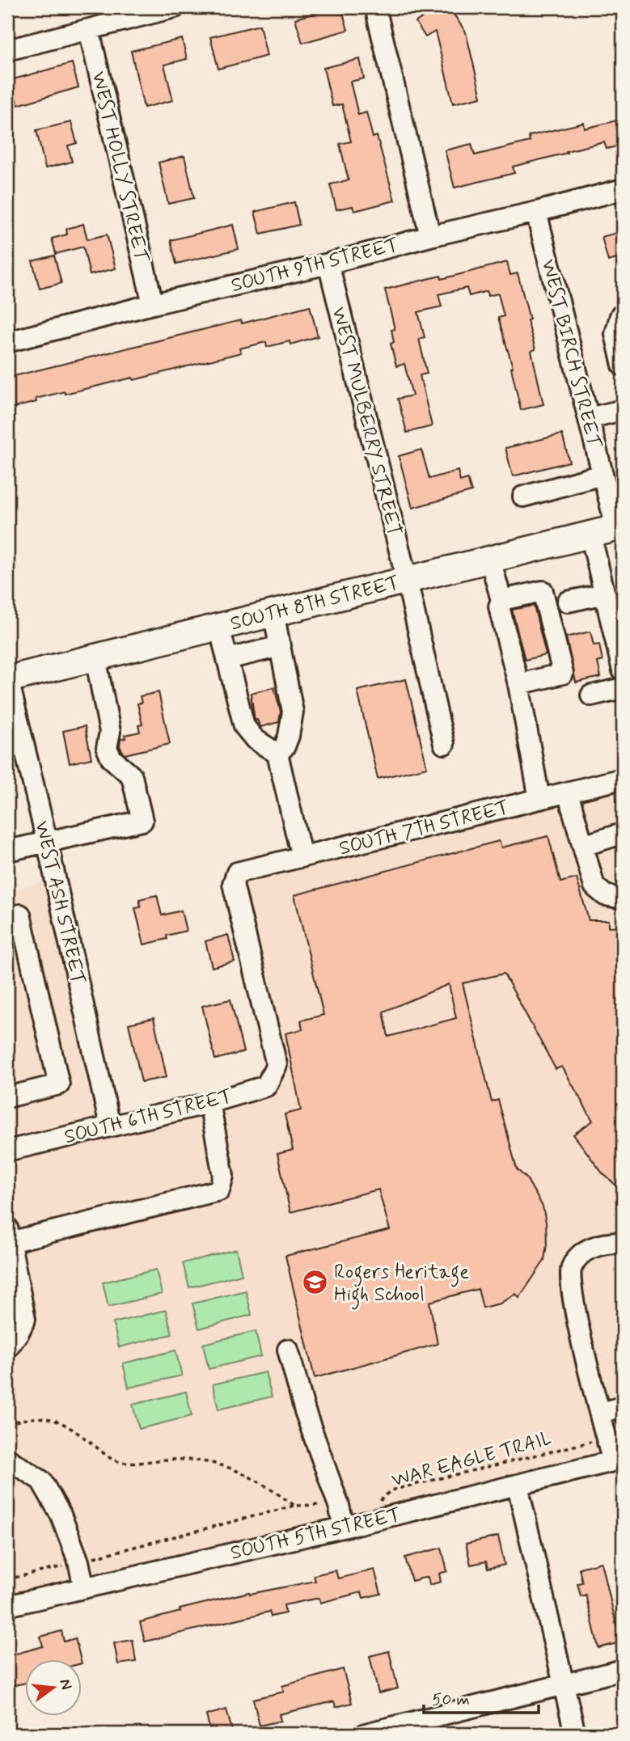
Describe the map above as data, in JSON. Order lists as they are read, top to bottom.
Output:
{
  "streets": {
    "main road": ["SOUTH 8TH STREET"],
    "street": [
      "WEST HOLLY STREET",
      "SOUTH 9TH STREET",
      "WEST BIRCH STREET",
      "WEST MULBERRY STREET",
      "SOUTH 7TH STREET",
      "WEST ASH STREET",
      "SOUTH 6TH STREET",
      "SOUTH 5TH STREET"
    ],
    "path": ["WAR EAGLE TRAIL"]
  },
  "crossings": [
    ["WEST HOLLY STREET", "SOUTH 9TH STREET"],
    ["SOUTH 9TH STREET", "WEST BIRCH STREET"],
    ["SOUTH 9TH STREET", "WEST MULBERRY STREET"],
    ["WEST BIRCH STREET", "SOUTH 8TH STREET"],
    ["WEST MULBERRY STREET", "SOUTH 8TH STREET"],
    ["SOUTH 8TH STREET", "WEST ASH STREET"],
    ["SOUTH 7TH STREET", "SOUTH 6TH STREET"],
    ["WEST ASH STREET", "SOUTH 6TH STREET"]
  ],
  "places": {
    "school or university": ["Rogers Heritage High School"]
  },
  "scale_bar": "50 m",
  "north": "right"
}
